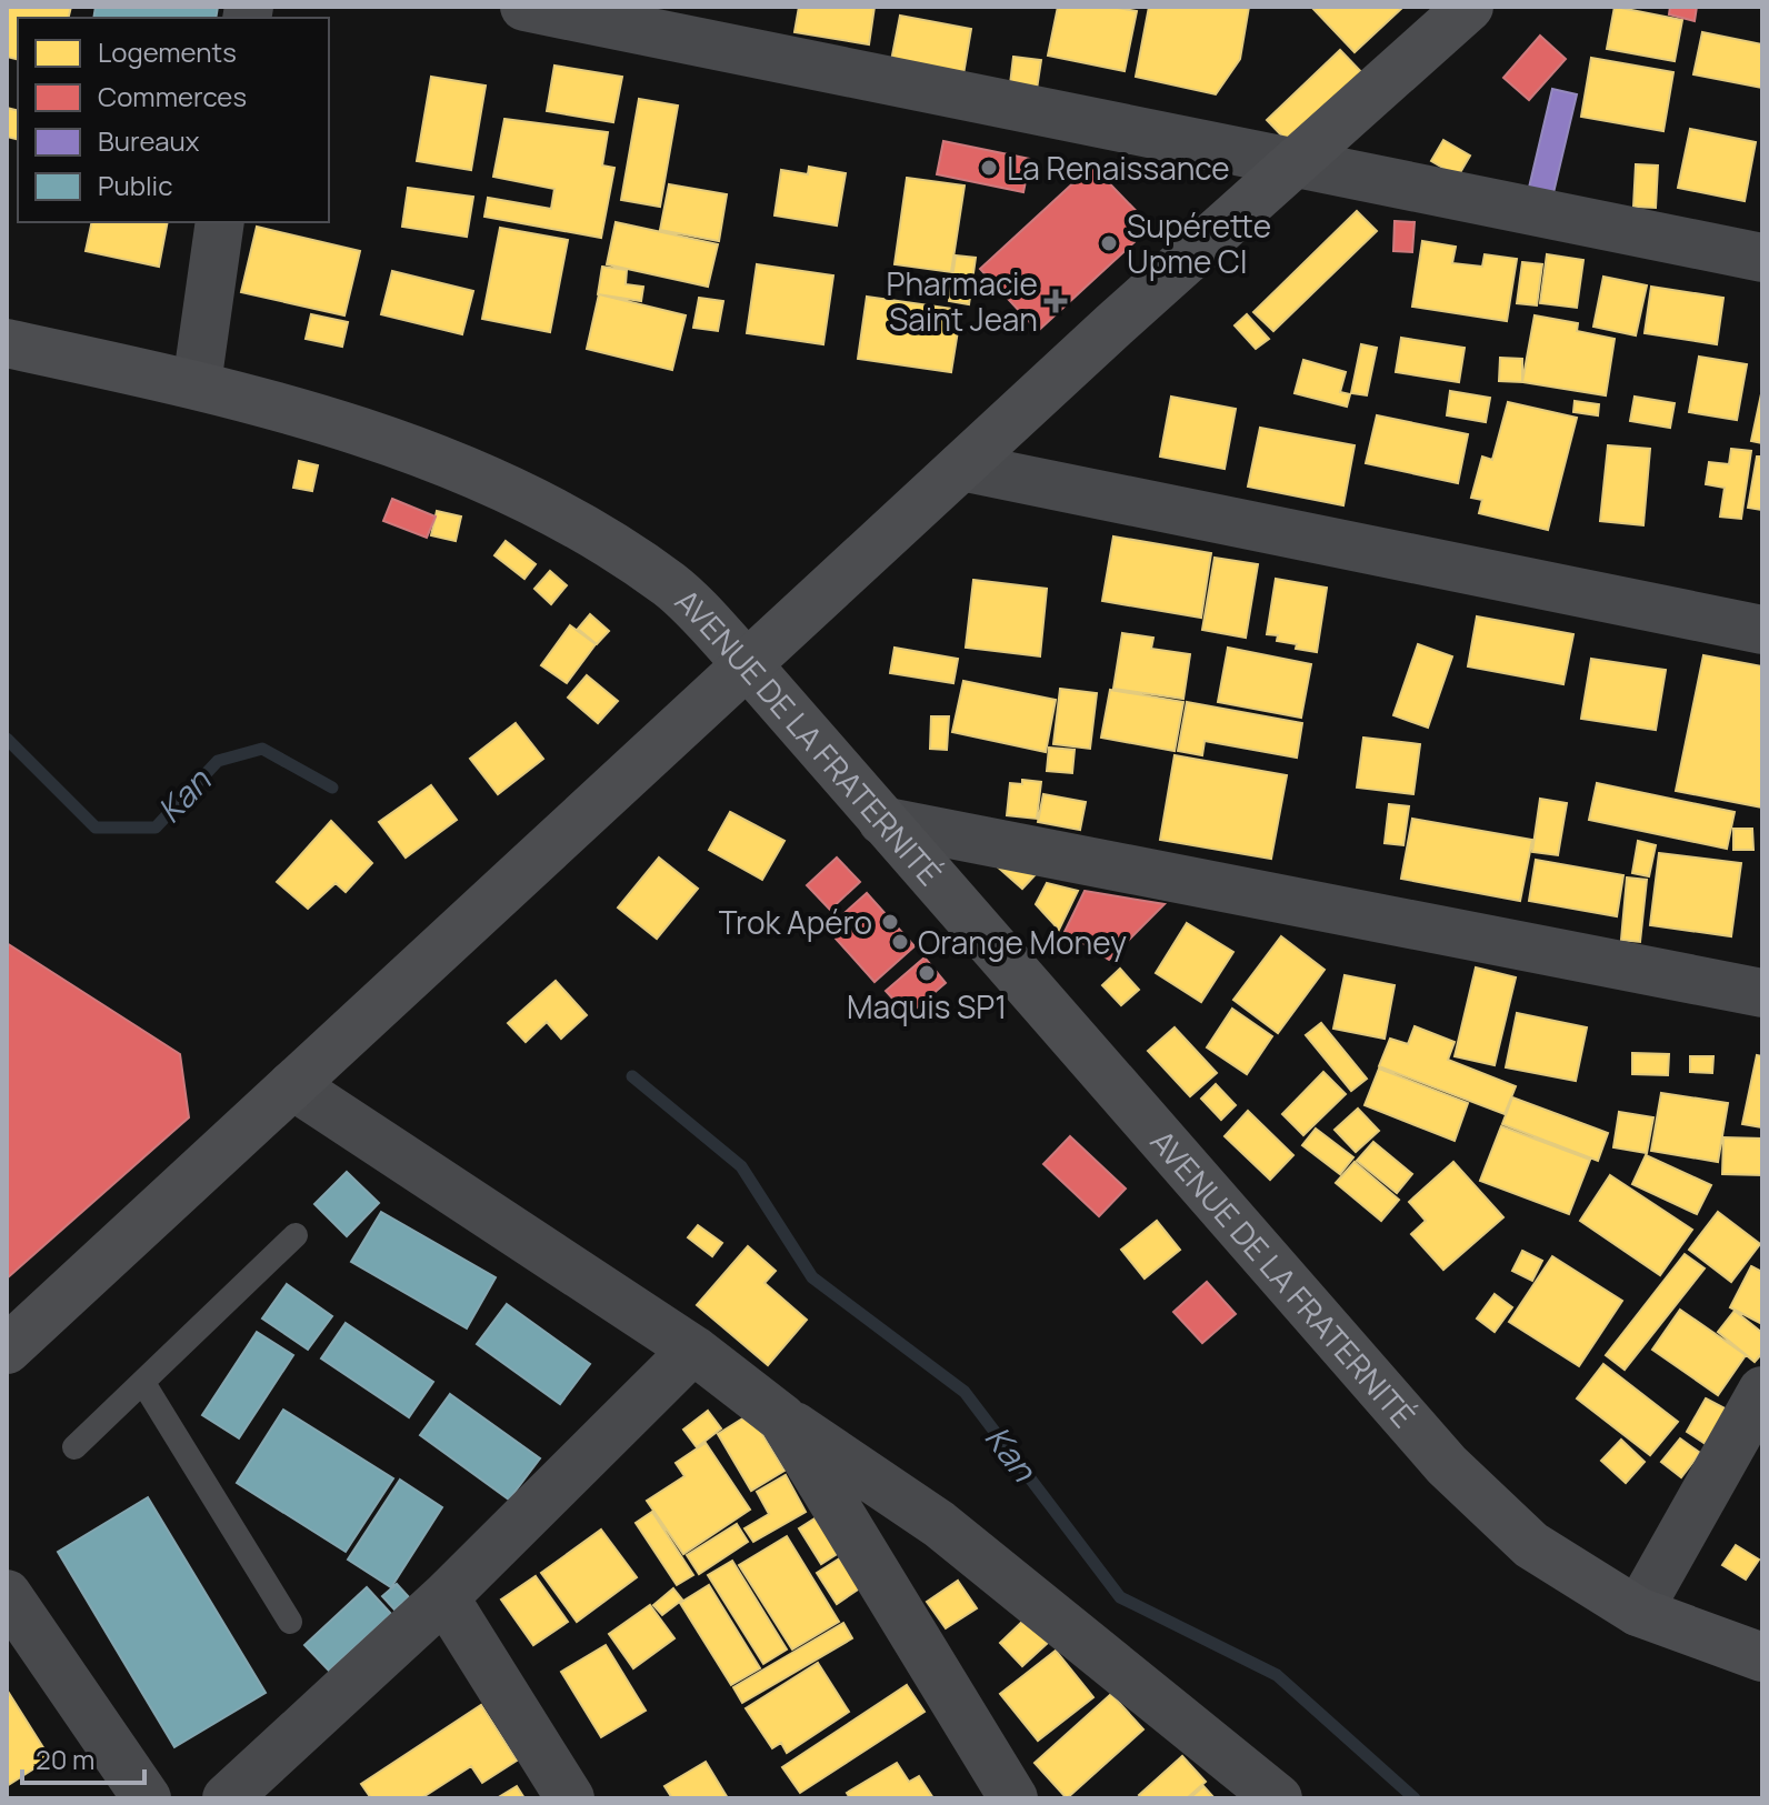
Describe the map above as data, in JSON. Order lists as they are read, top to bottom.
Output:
{
  "streets": {
    "street": ["AVENUE DE LA FRATERNITÉ"]
  },
  "water": ["Kan"],
  "places": {
    "other": [
      "La Renaissance",
      "Supérette Upme CI",
      "Trok Apéro",
      "Orange Money",
      "Maquis SP1"
    ],
    "health": ["Pharmacie Saint Jean"]
  },
  "legend": [
    "Logements",
    "Commerces",
    "Bureaux",
    "Public"
  ],
  "scale_bar": "20 m"
}
